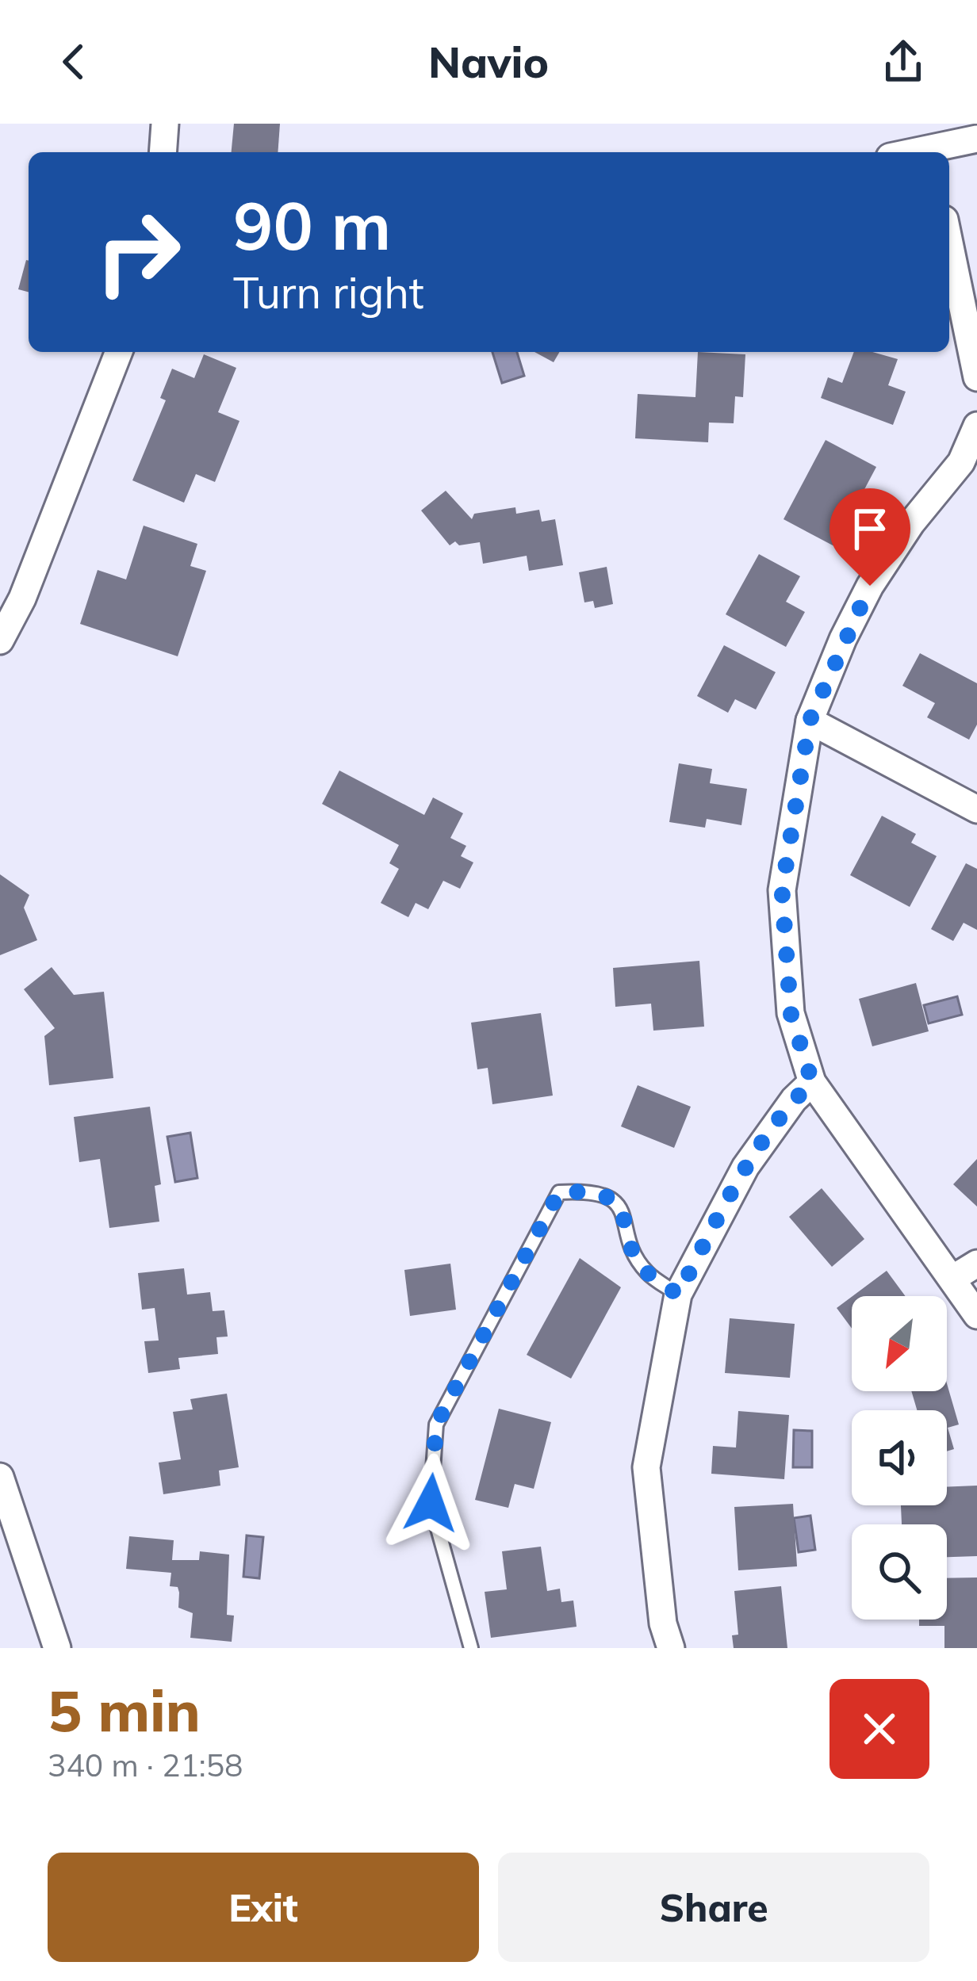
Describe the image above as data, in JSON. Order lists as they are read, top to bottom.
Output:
{
  "north": "bottom left",
  "page": {
    "header": "Navio",
    "turn": ["90 m", "Turn right"],
    "heading": ["5 min", "340 m · 21:58"],
    "buttons": ["Exit", "Share"]
  }
}
